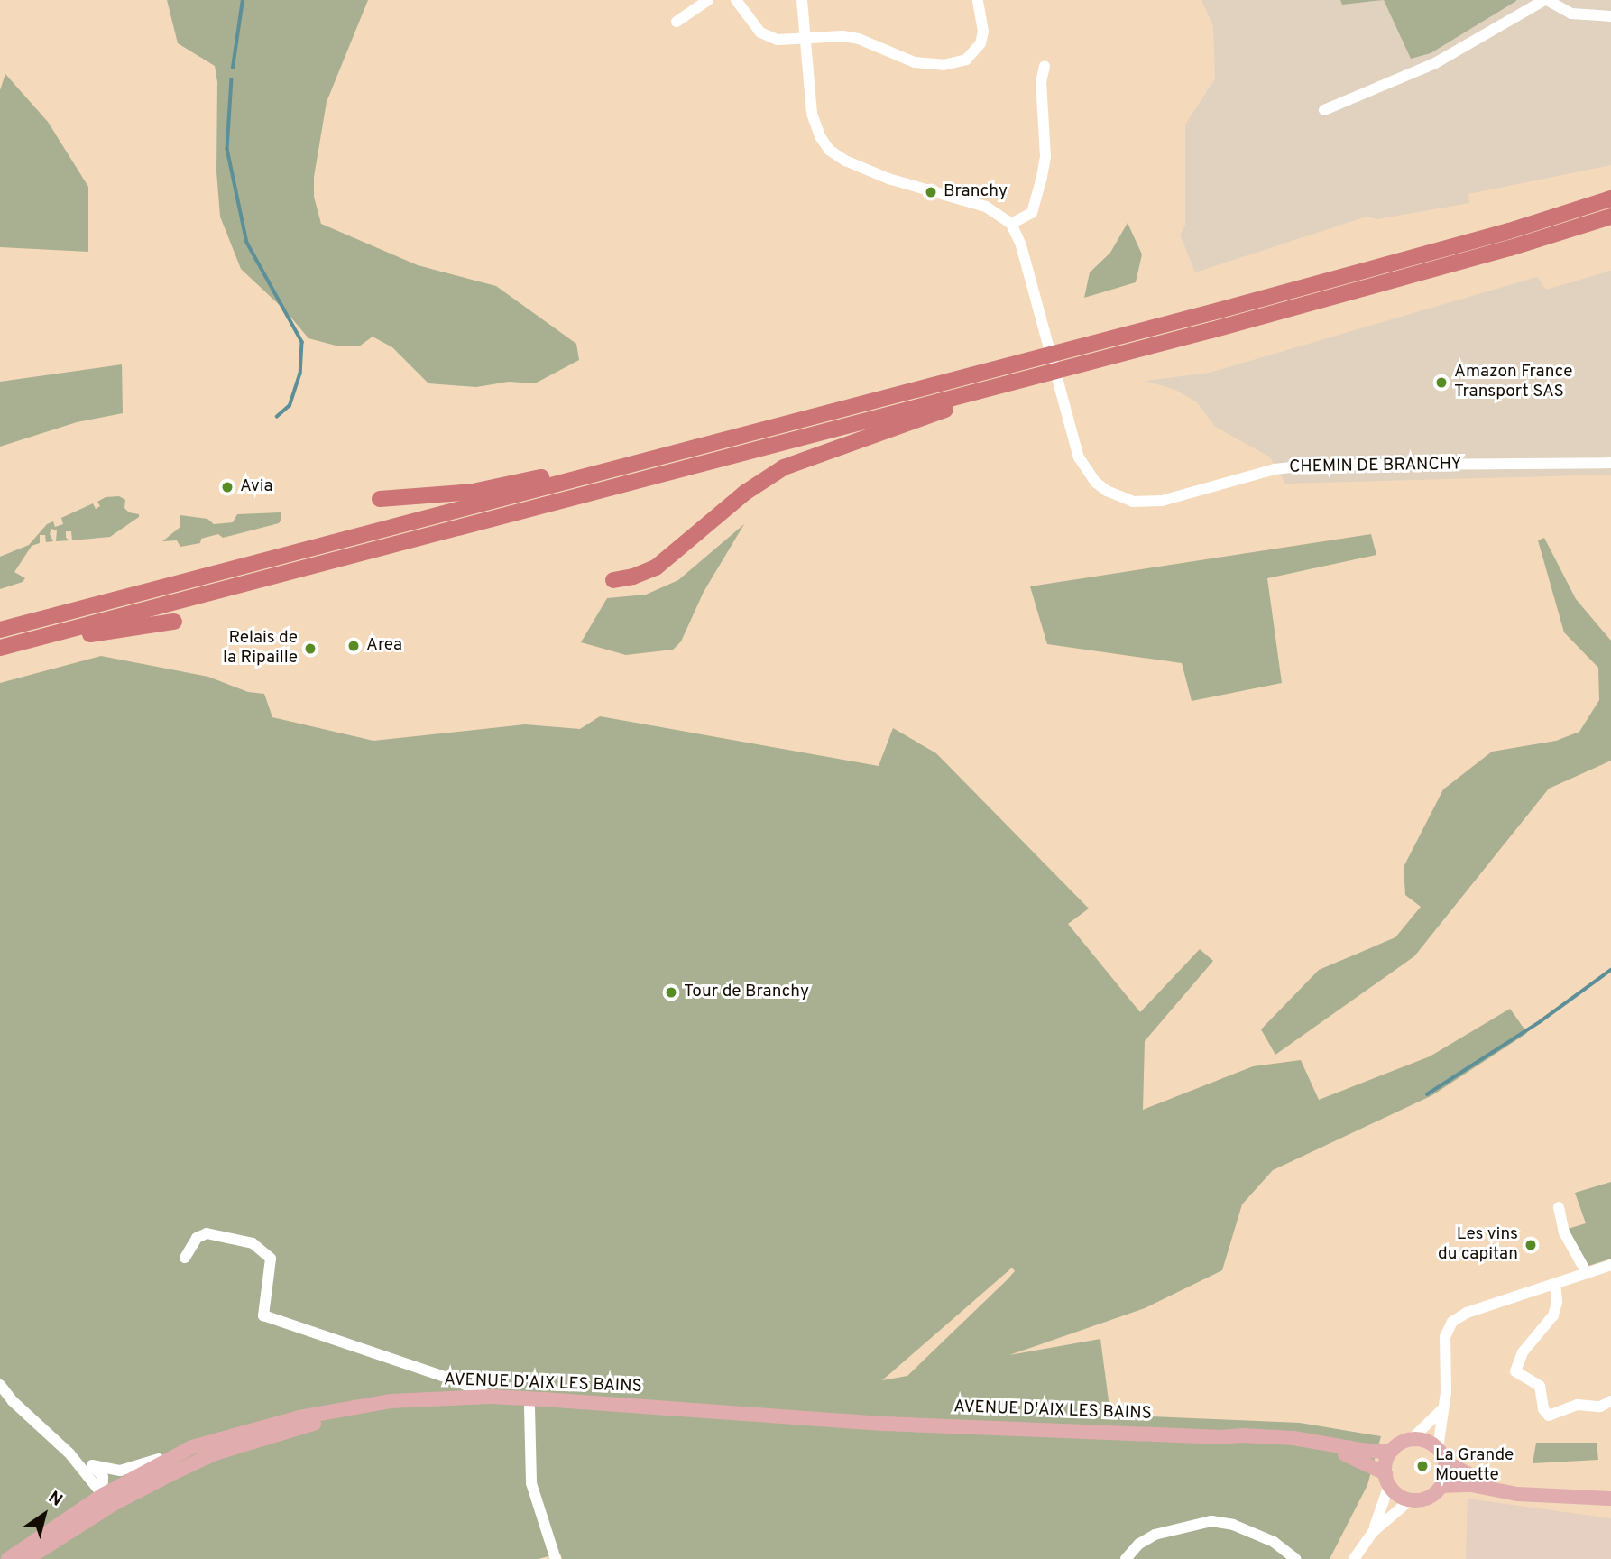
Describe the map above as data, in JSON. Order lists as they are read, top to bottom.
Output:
{
  "streets": {
    "main road": ["AVENUE D'AIX LES BAINS"],
    "street": ["CHEMIN DE BRANCHY"]
  },
  "places": [
    "Branchy",
    "Amazon France Transport SAS",
    "Avia",
    "Area",
    "Relais de la Ripaille",
    "Tour de Branchy",
    "Les vins du capitan",
    "La Grande Mouette"
  ],
  "north": "top right"
}
